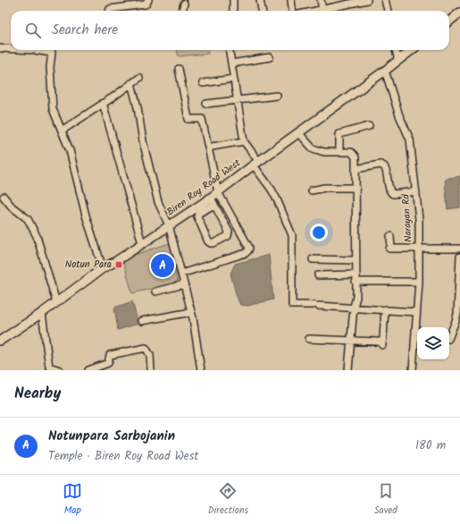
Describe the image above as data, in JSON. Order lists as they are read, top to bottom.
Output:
{
  "streets": {
    "main road": ["Biren Roy Road West"],
    "street": ["Narayan Rd"]
  },
  "crossings": [
    ["Biren Roy Road West", "Narayan Rd"]
  ],
  "places": {
    "transit": ["Notun Para"]
  },
  "page": {
    "search": "Search here",
    "pins": "A",
    "heading": "Nearby",
    "list": [
      {
        "mark": "A",
        "name": "Notunpara Sarbojanin",
        "note": "Temple · Biren Roy Road West",
        "value": "180 m"
      }
    ],
    "nav": ["Map", "Directions", "Saved"]
  }
}
